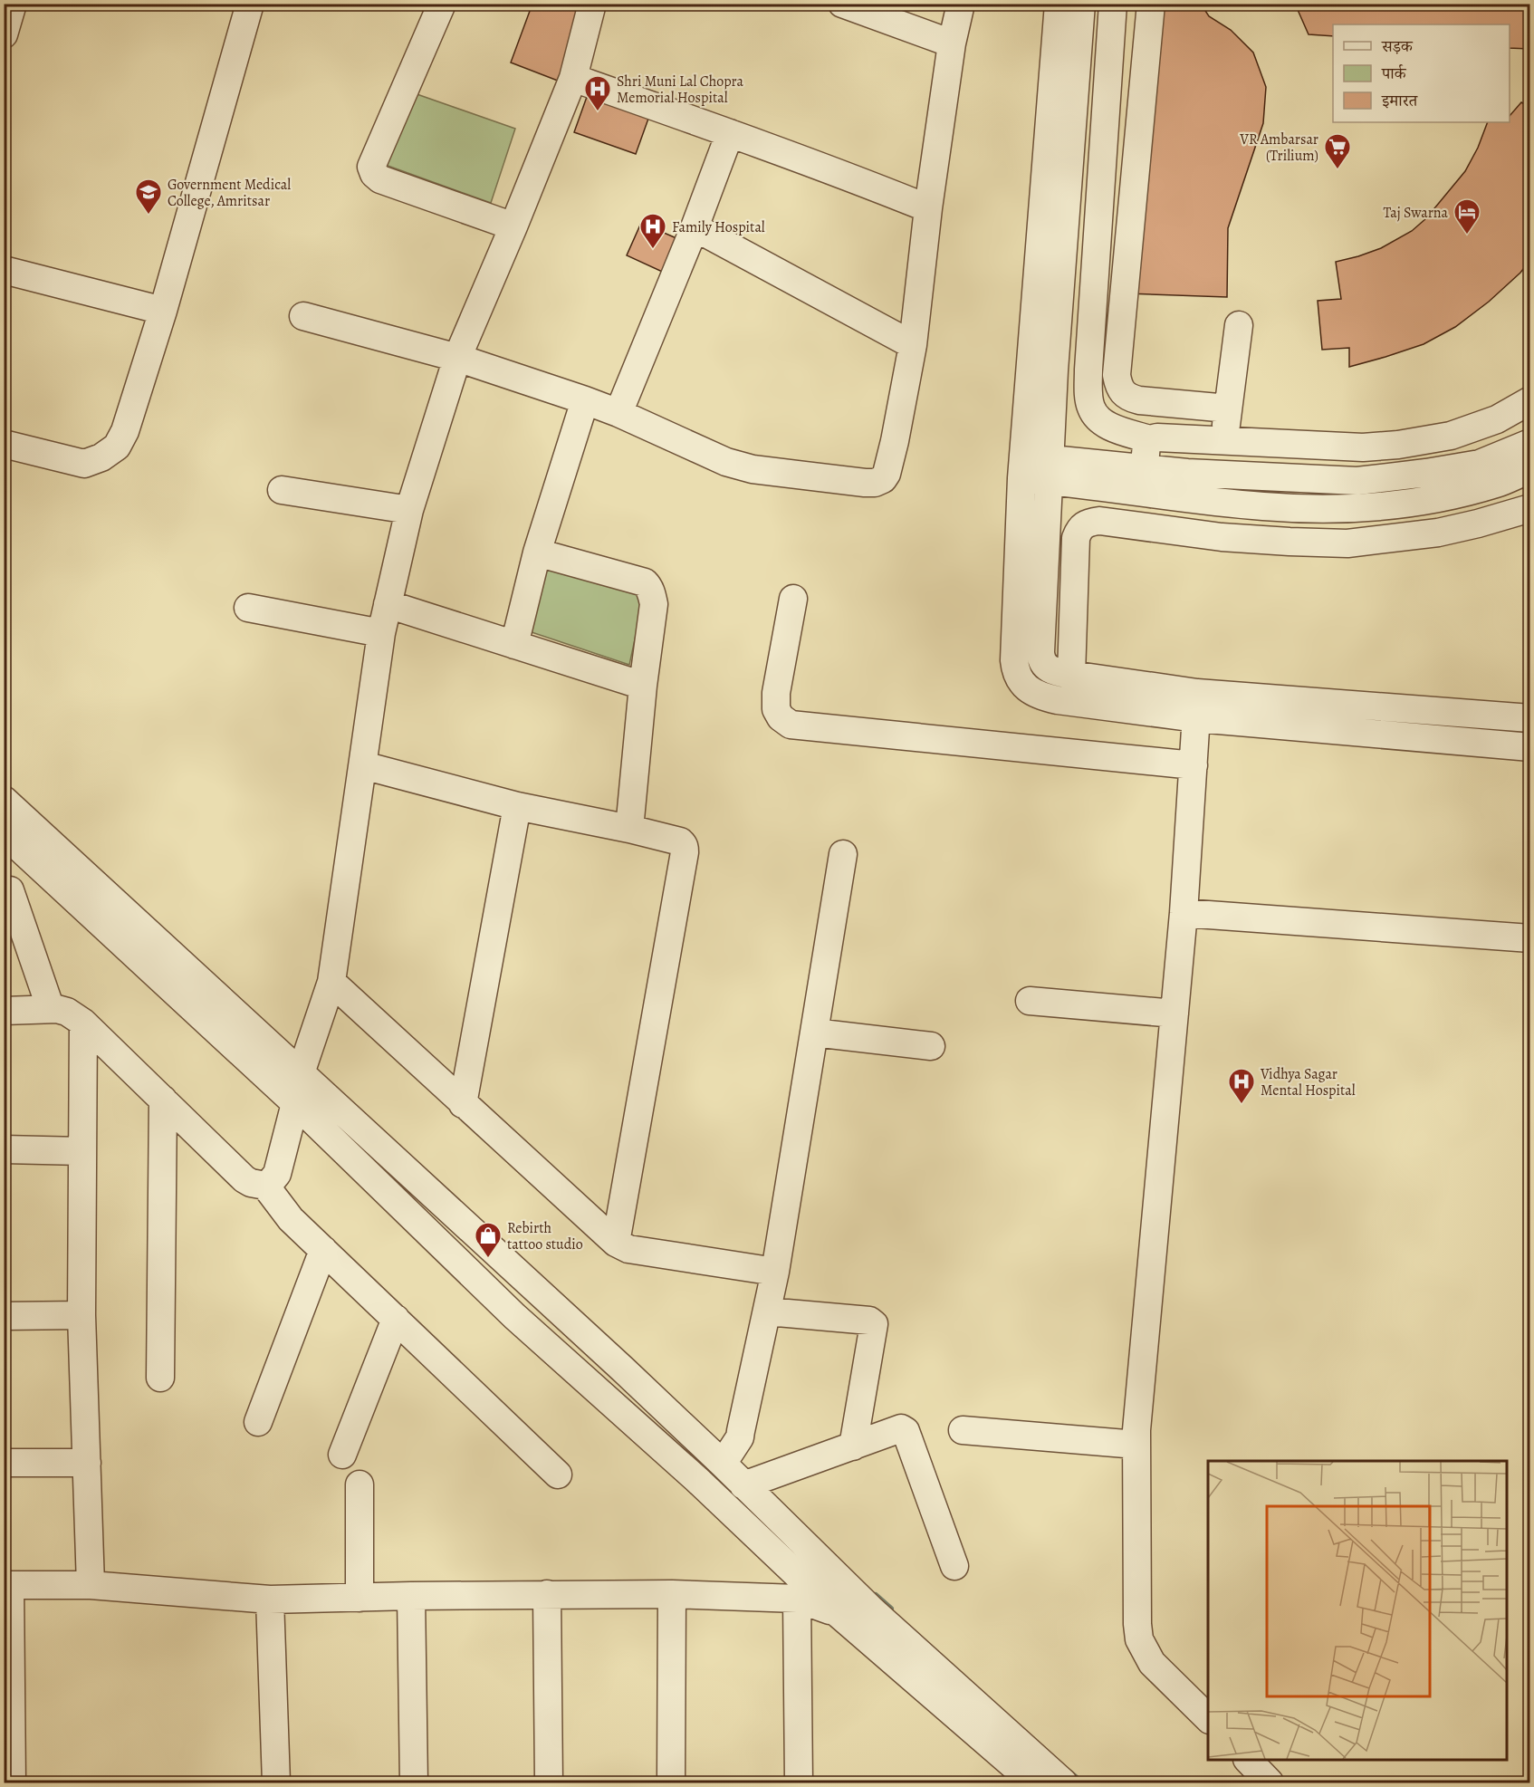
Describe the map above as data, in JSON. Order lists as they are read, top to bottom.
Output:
{
  "places": {
    "hospital": ["Shri Muni Lal Chopra Memorial Hospital", "Family Hospital", "Vidhya Sagar Mental Hospital"],
    "supermarket": ["VR Ambarsar (Trilium)"],
    "school or university": ["Government Medical College, Amritsar"],
    "hotel": ["Taj Swarna"],
    "shop": ["Rebirth tattoo studio"]
  },
  "legend": ["सड़क", "पार्क", "इमारत"]
}
